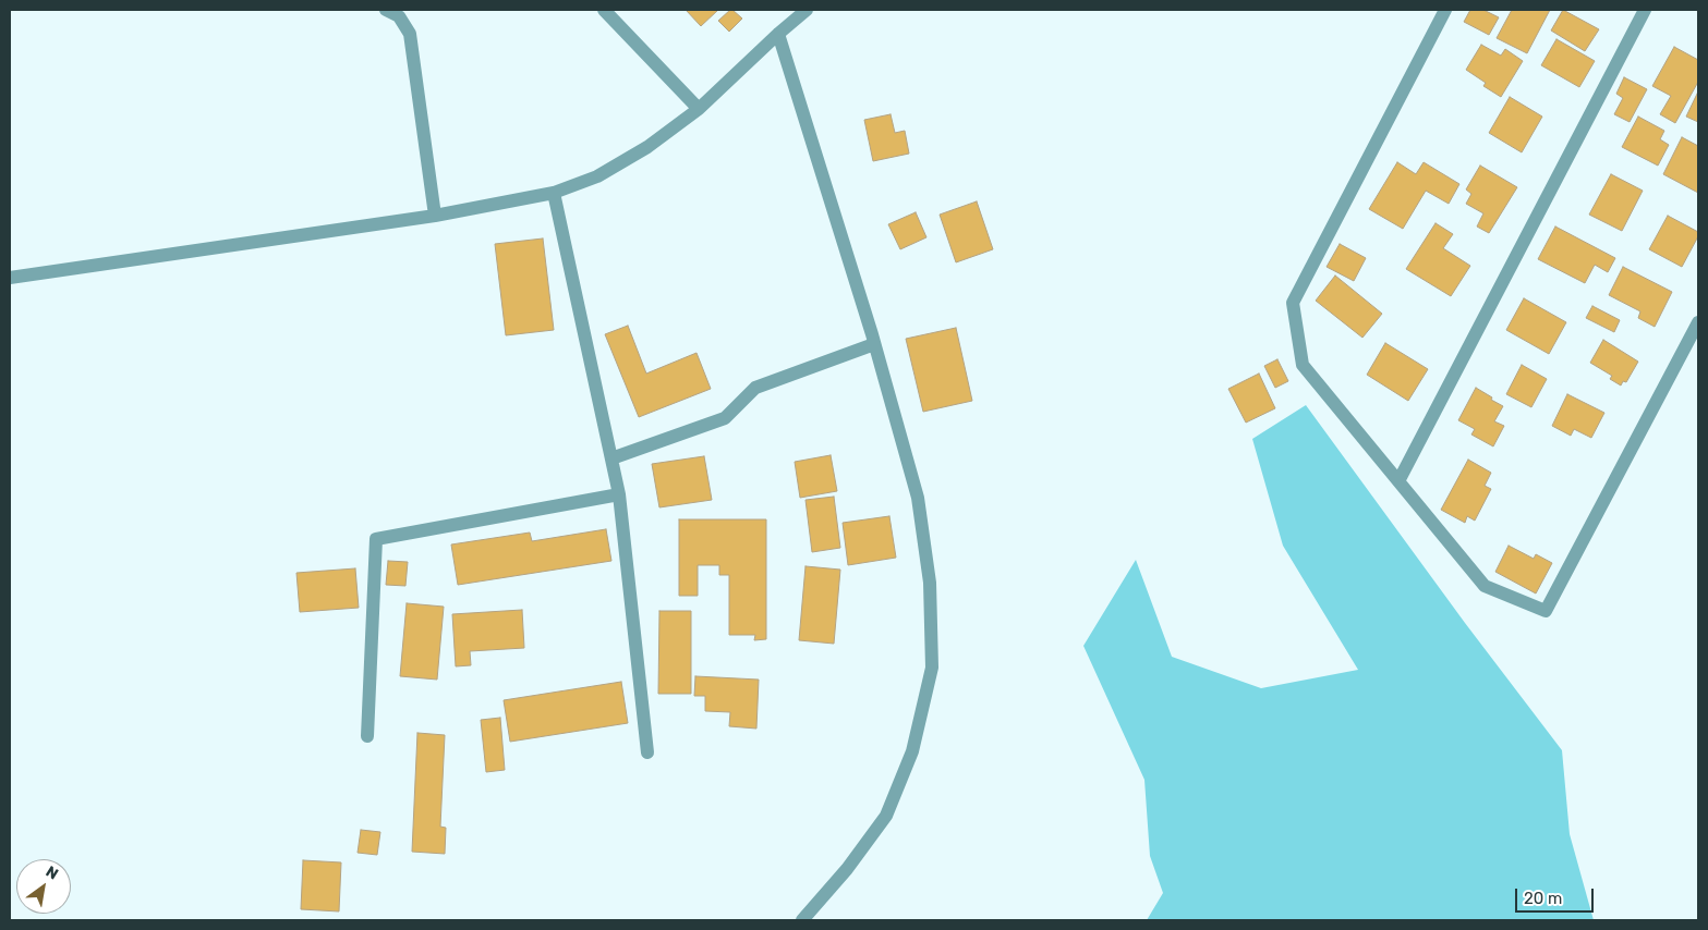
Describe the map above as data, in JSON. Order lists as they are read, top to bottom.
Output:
{
  "scale_bar": "20 m",
  "north": "top right"
}
